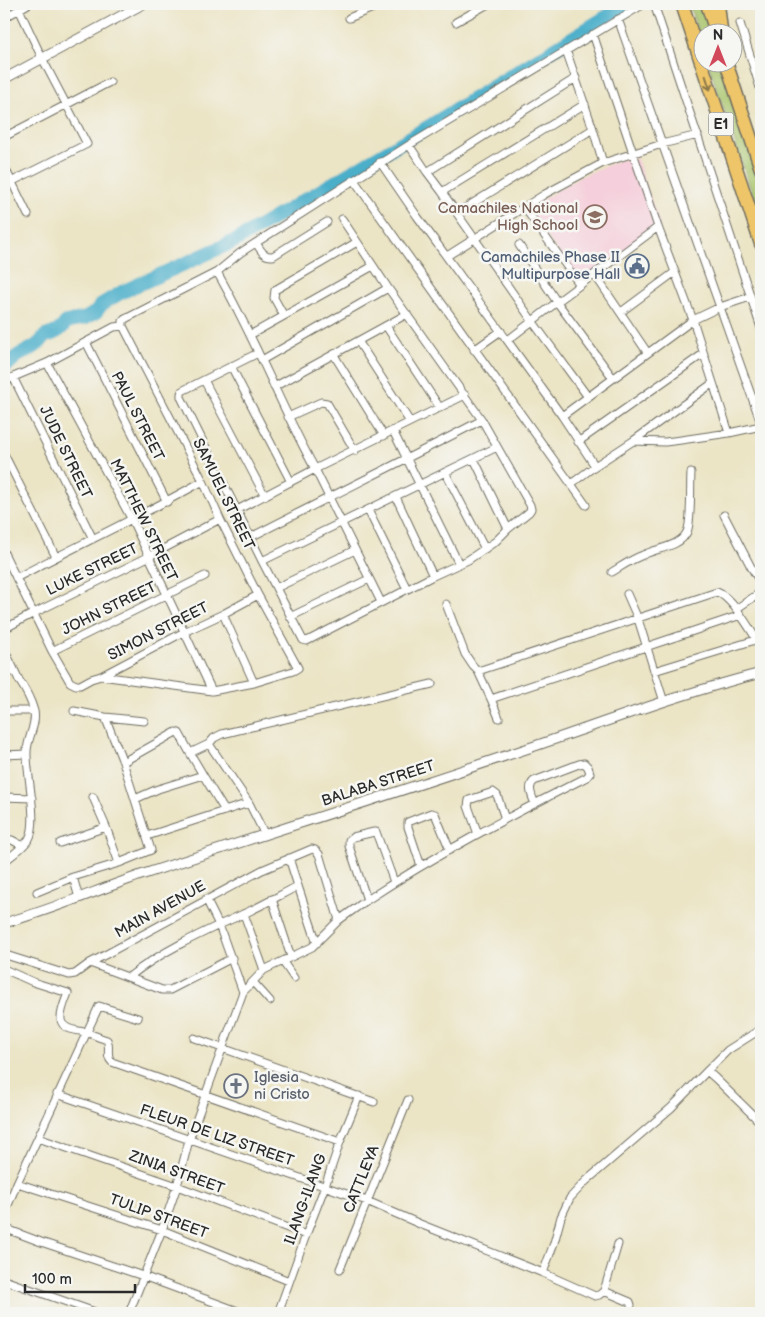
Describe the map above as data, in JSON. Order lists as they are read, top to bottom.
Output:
{
  "streets": {
    "highway": ["E1"],
    "street": [
      "PAUL STREET",
      "JUDE STREET",
      "SAMUEL STREET",
      "MATTHEW STREET",
      "LUKE STREET",
      "JOHN STREET",
      "SIMON STREET",
      "BALABA STREET",
      "MAIN AVENUE",
      "FLEUR DE LIZ STREET",
      "ZINIA STREET",
      "CATTLEYA",
      "ILANG-ILANG",
      "TULIP STREET"
    ]
  },
  "crossings": [
    ["SAMUEL STREET", "LUKE STREET"],
    ["SAMUEL STREET", "SIMON STREET"],
    ["MATTHEW STREET", "LUKE STREET"],
    ["MATTHEW STREET", "JOHN STREET"],
    ["MATTHEW STREET", "SIMON STREET"],
    ["JOHN STREET", "SIMON STREET"],
    ["FLEUR DE LIZ STREET", "CATTLEYA"],
    ["FLEUR DE LIZ STREET", "ILANG-ILANG"],
    ["ZINIA STREET", "ILANG-ILANG"],
    ["ILANG-ILANG", "TULIP STREET"]
  ],
  "places": {
    "school or university": ["Camachiles National High School"],
    "public building": ["Camachiles Phase II Multipurpose Hall"],
    "church": ["Iglesia ni Cristo"]
  },
  "scale_bar": "100 m",
  "north": "top"
}
